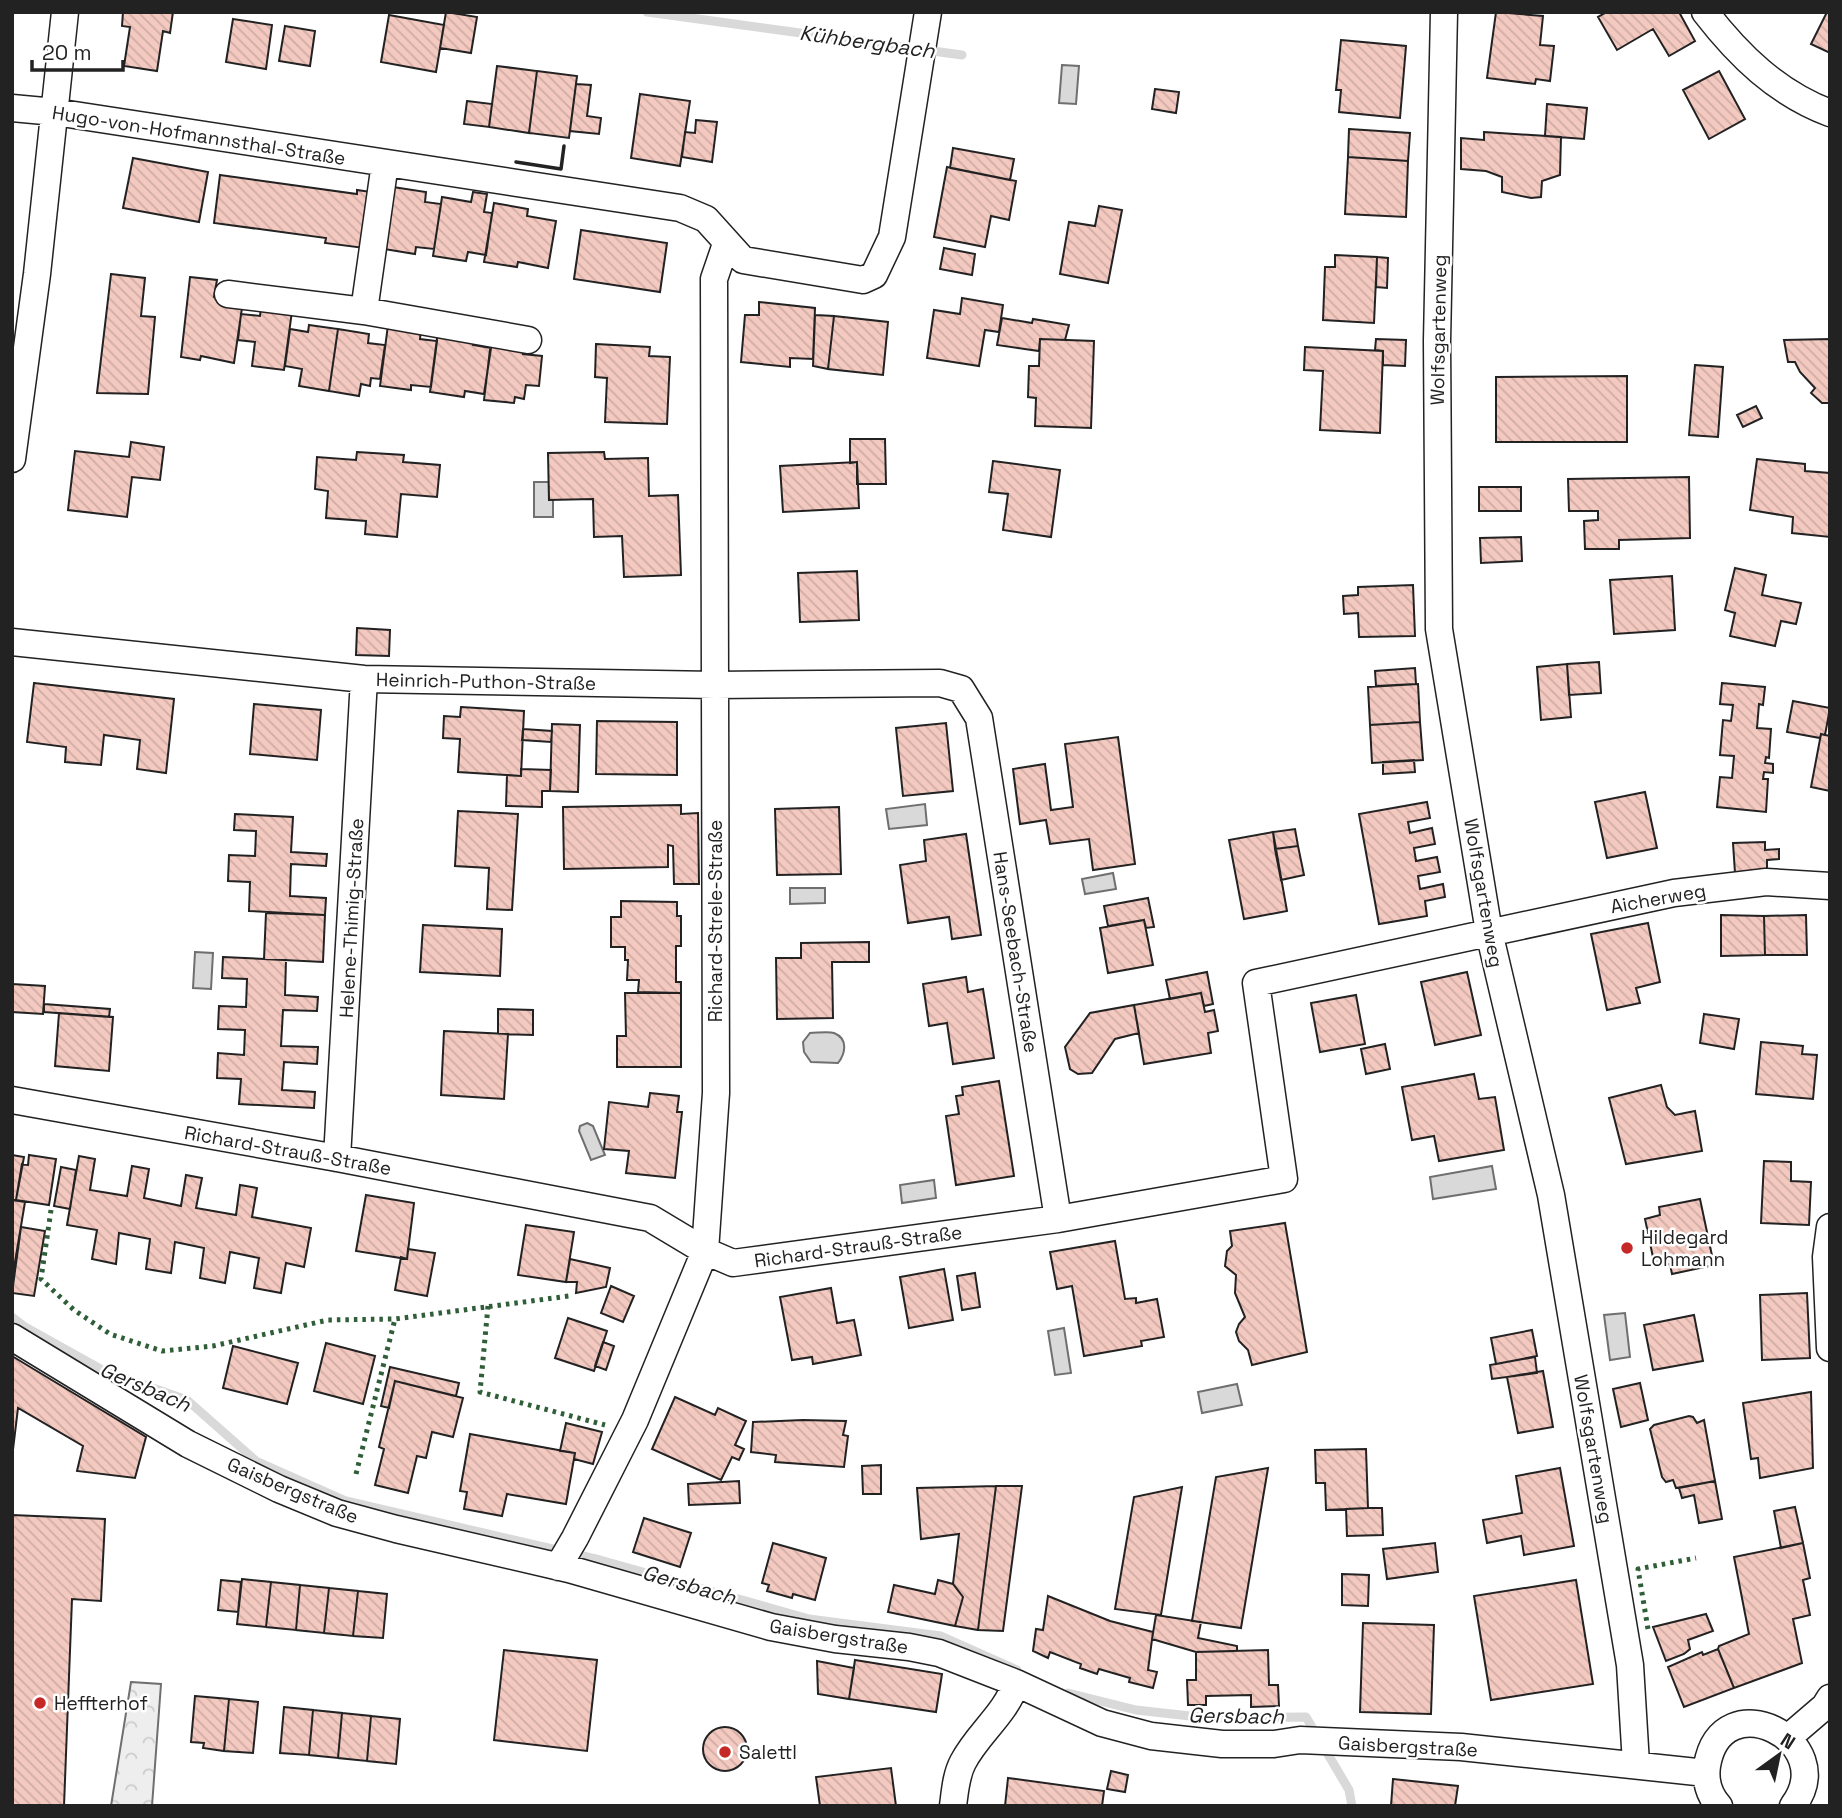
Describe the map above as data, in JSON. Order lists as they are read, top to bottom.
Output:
{
  "streets": {
    "street": [
      "Hugo-von-Hofmannsthal-Straße",
      "Wolfsgartenweg",
      "Heinrich-Puthon-Straße",
      "Aicherweg",
      "Helene-Thimig-Straße",
      "Richard-Strele-Straße",
      "Hans-Seebach-Straße",
      "Richard-Strauß-Straße",
      "Gaisbergstraße"
    ]
  },
  "crossings": [
    ["Hugo-von-Hofmannsthal-Straße", "Richard-Strele-Straße"],
    ["Wolfsgartenweg", "Aicherweg"],
    ["Wolfsgartenweg", "Richard-Strauß-Straße"],
    ["Wolfsgartenweg", "Gaisbergstraße"],
    ["Heinrich-Puthon-Straße", "Helene-Thimig-Straße"],
    ["Heinrich-Puthon-Straße", "Richard-Strele-Straße"],
    ["Heinrich-Puthon-Straße", "Hans-Seebach-Straße"],
    ["Aicherweg", "Richard-Strauß-Straße"],
    ["Helene-Thimig-Straße", "Richard-Strauß-Straße"],
    ["Richard-Strele-Straße", "Richard-Strauß-Straße"],
    ["Richard-Strele-Straße", "Gaisbergstraße"],
    ["Hans-Seebach-Straße", "Richard-Strauß-Straße"]
  ],
  "water": ["Kühbergbach", "Gersbach"],
  "places": ["Hildegard Lohmann", "Heffterhof", "Salettl"],
  "scale_bar": "20 m",
  "north": "top right"
}
